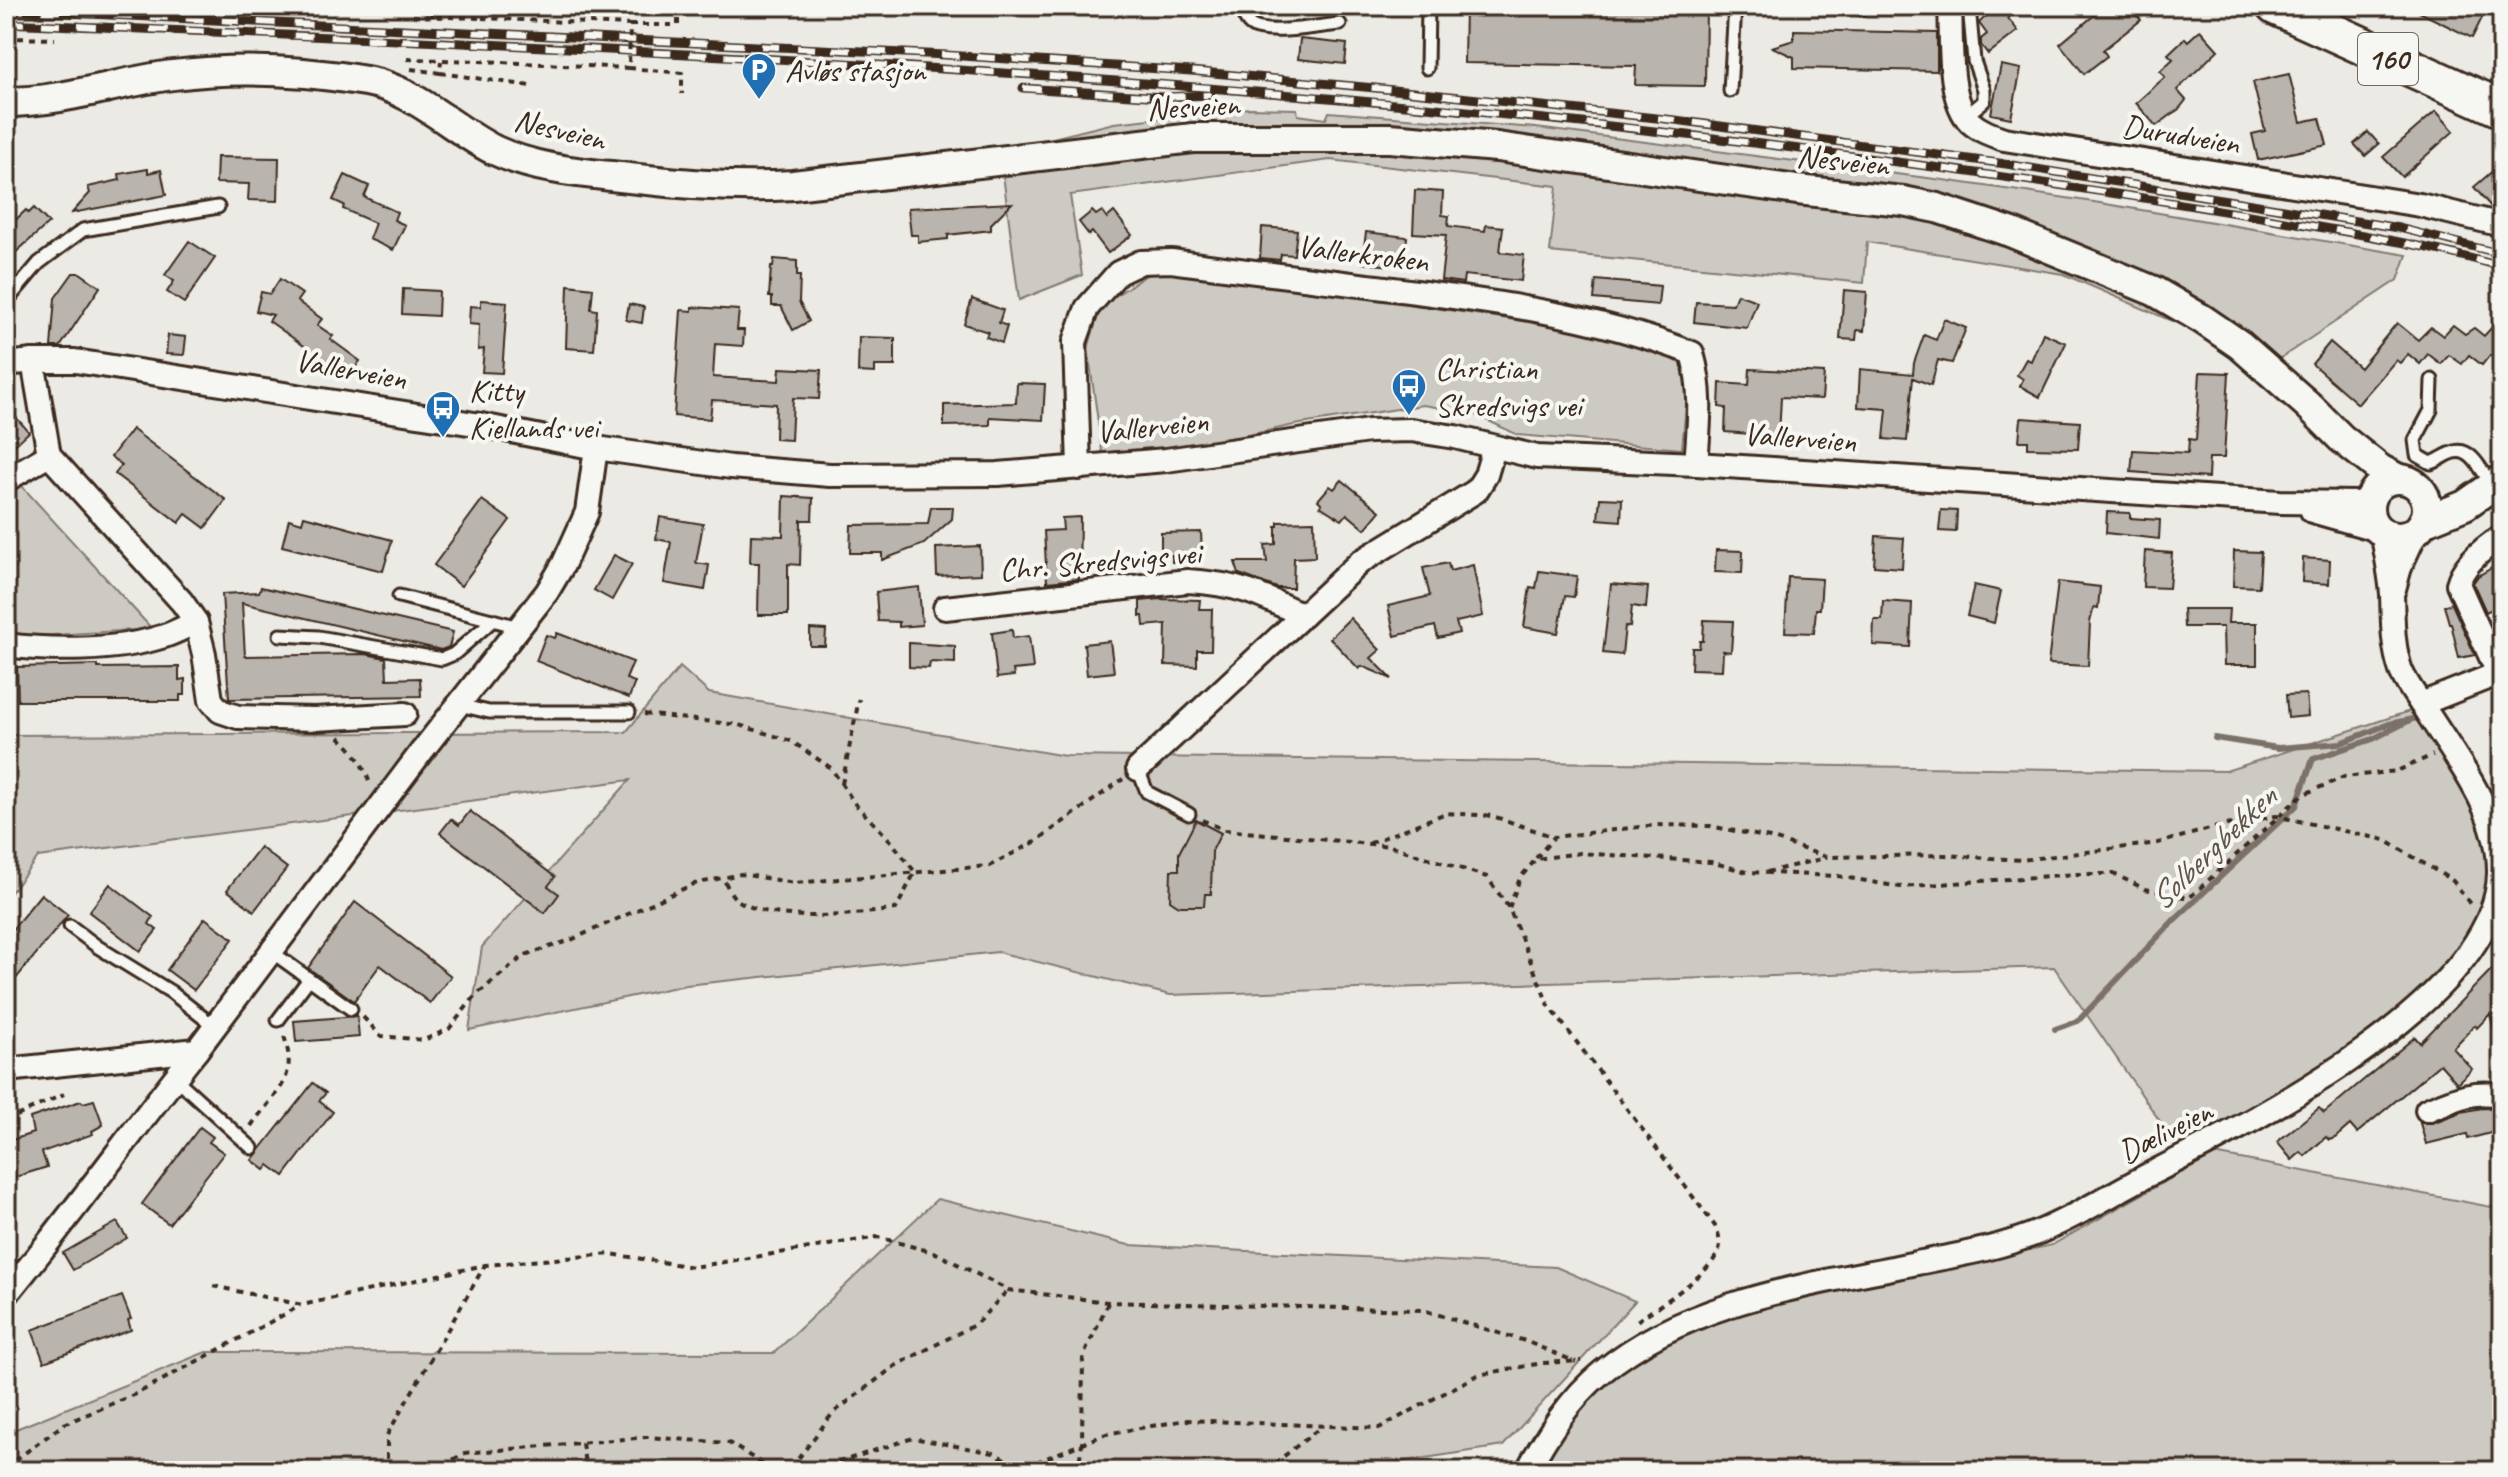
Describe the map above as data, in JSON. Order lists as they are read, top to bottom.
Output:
{
  "streets": {
    "main road": ["160"],
    "street": [
      "Nesveien",
      "Durudveien",
      "Vallerkroken",
      "Vallerveien",
      "Chr. Skredsvigs vei",
      "Dæliveien"
    ]
  },
  "crossings": [
    ["Nesveien", "Vallerveien"],
    ["Nesveien", "Dæliveien"],
    ["Vallerkroken", "Vallerveien"],
    ["Vallerveien", "Dæliveien"]
  ],
  "water": ["Solbergbekken"],
  "places": {
    "parking": ["Avløs stasjon"],
    "bus stop": ["Christian Skredsvigs vei", "Kitty Kiellands vei"]
  }
}
